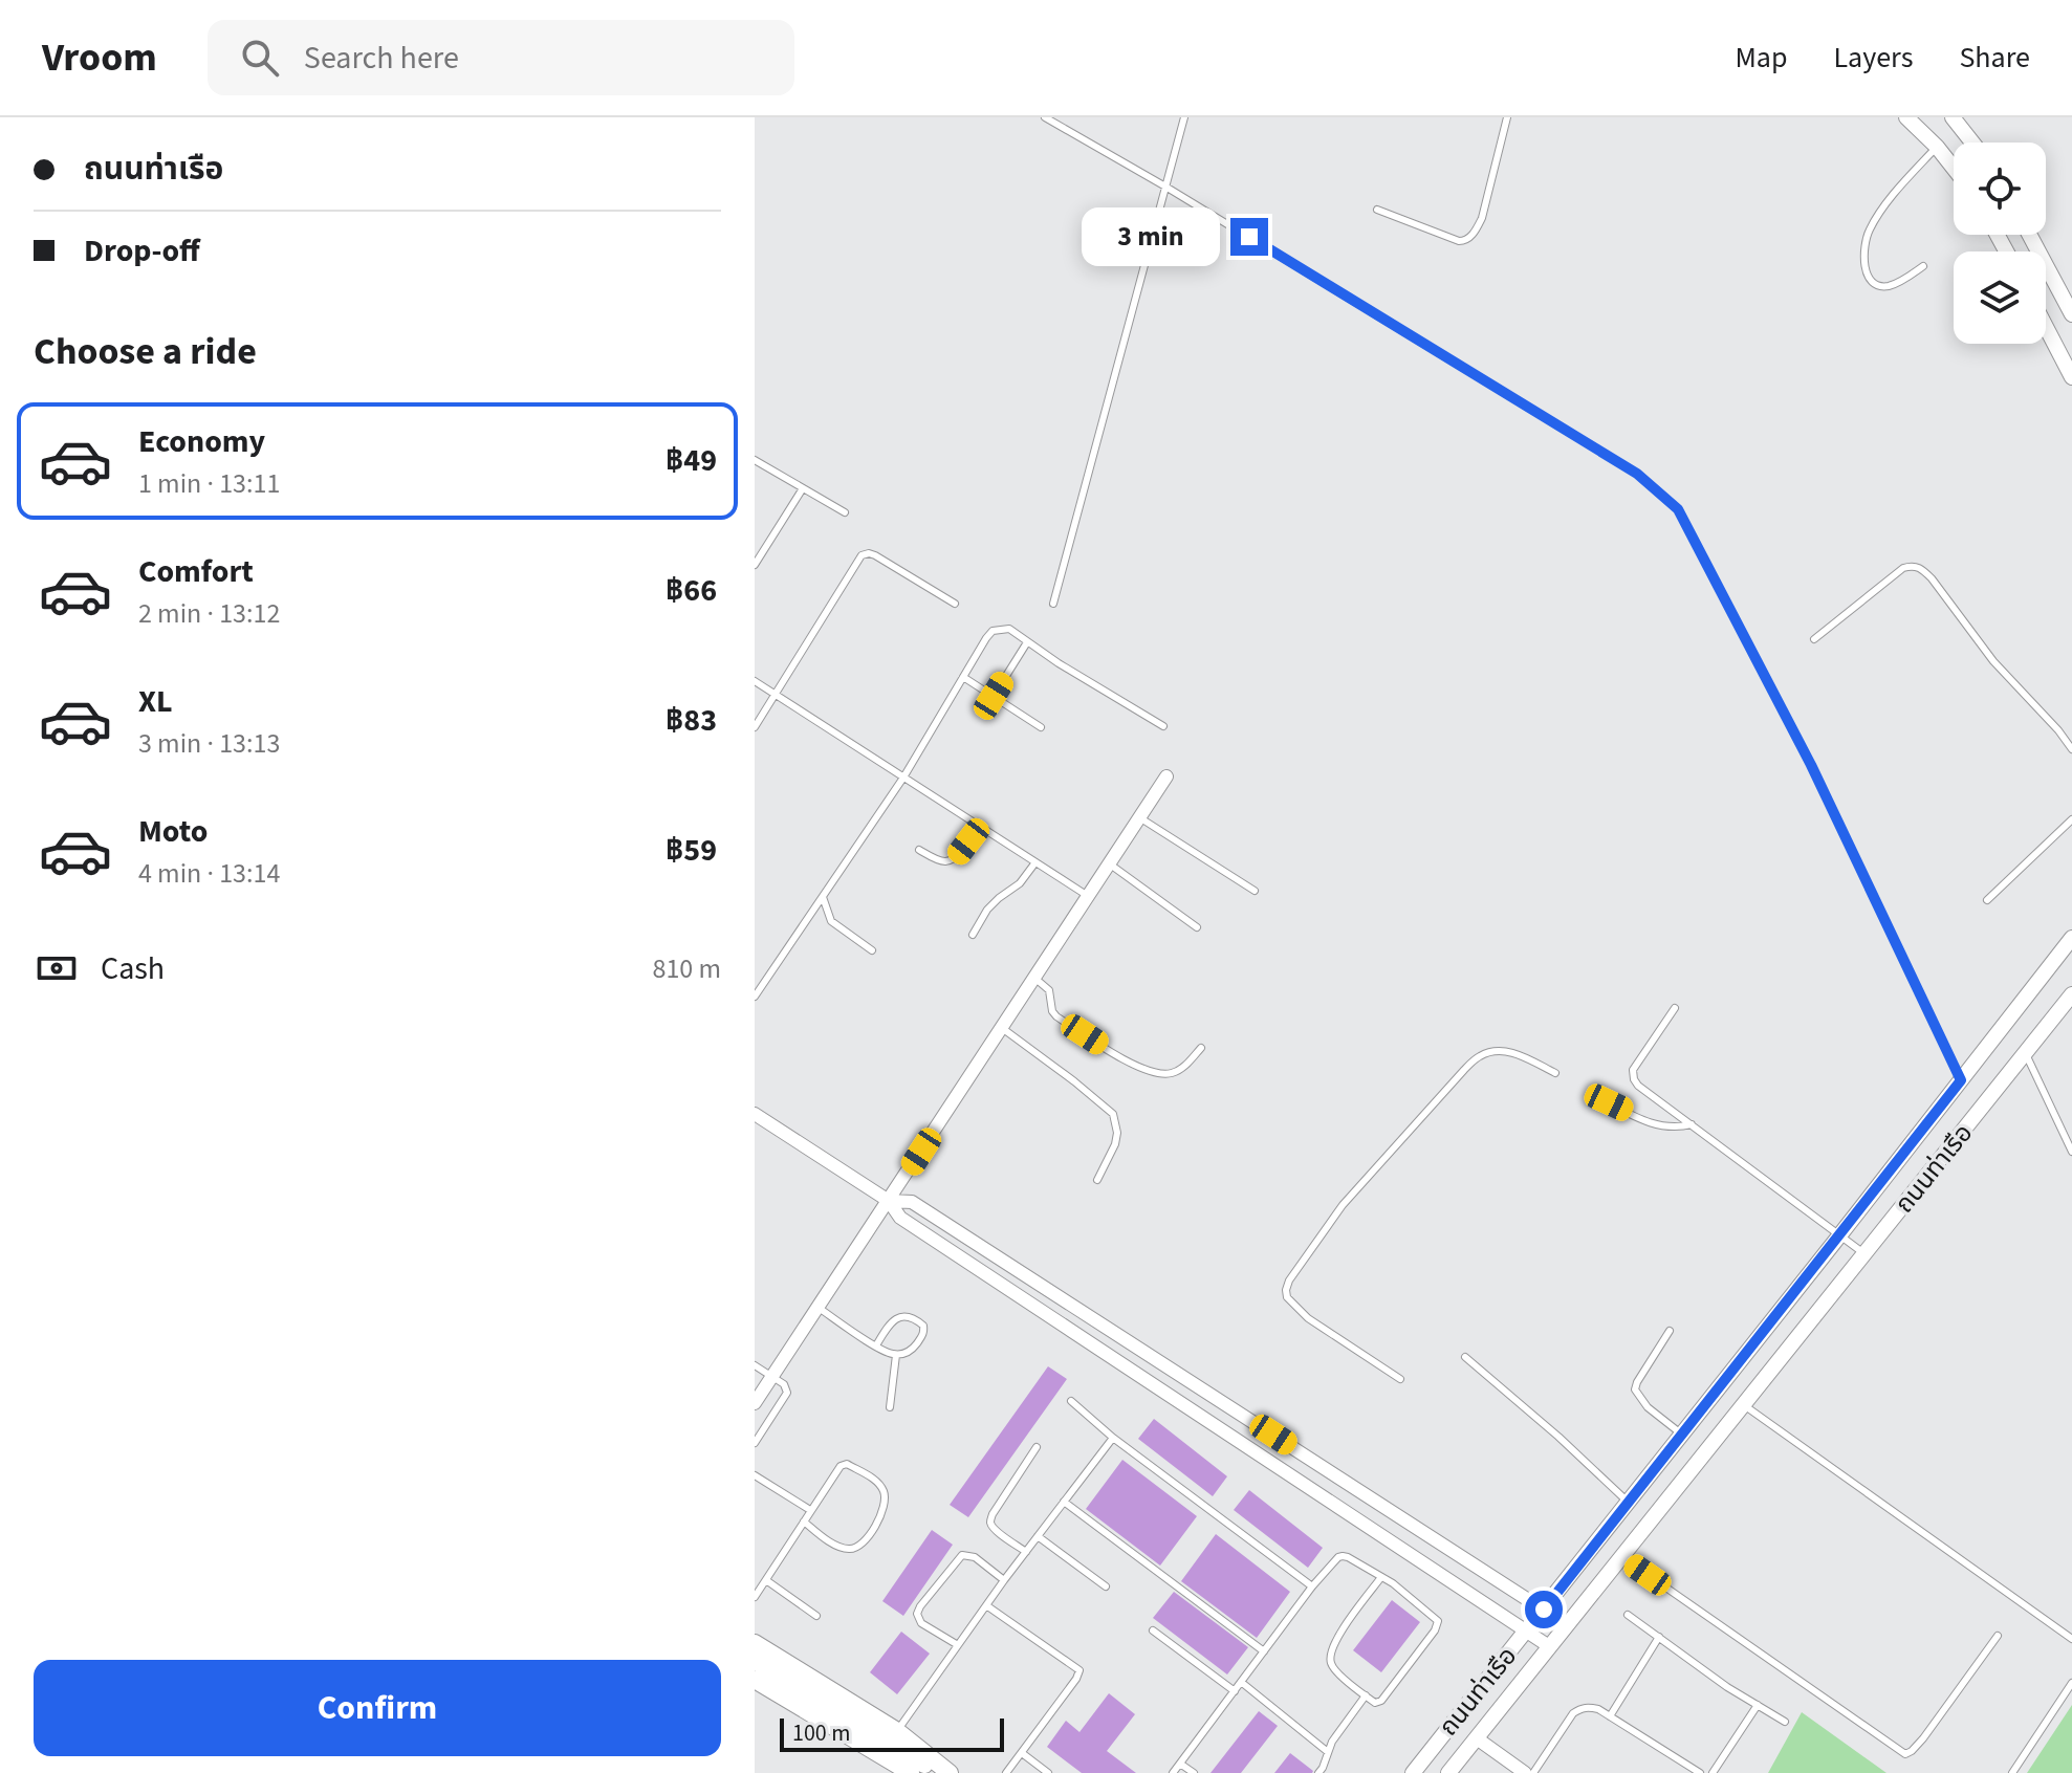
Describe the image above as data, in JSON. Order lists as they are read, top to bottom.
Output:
{
  "streets": {
    "street": ["ถนนท่าเรือ"]
  },
  "scale_bar": "100 m",
  "page": {
    "header": "Vroom",
    "search": "Search here",
    "nav": ["Map", "Layers", "Share"],
    "banner": ["ถนนท่าเรือ", "Drop-off"],
    "bubble": "3 min",
    "heading": "Choose a ride",
    "list": [
      {
        "name": "Economy",
        "note": "1 min · 13:11",
        "value": "฿49"
      },
      {
        "name": "Comfort",
        "note": "2 min · 13:12",
        "value": "฿66"
      },
      {
        "name": "XL",
        "note": "3 min · 13:13",
        "value": "฿83"
      },
      {
        "name": "Moto",
        "note": "4 min · 13:14",
        "value": "฿59"
      }
    ],
    "pay": ["Cash", "810 m"],
    "buttons": "Confirm",
    "scale": "100 m"
  }
}
